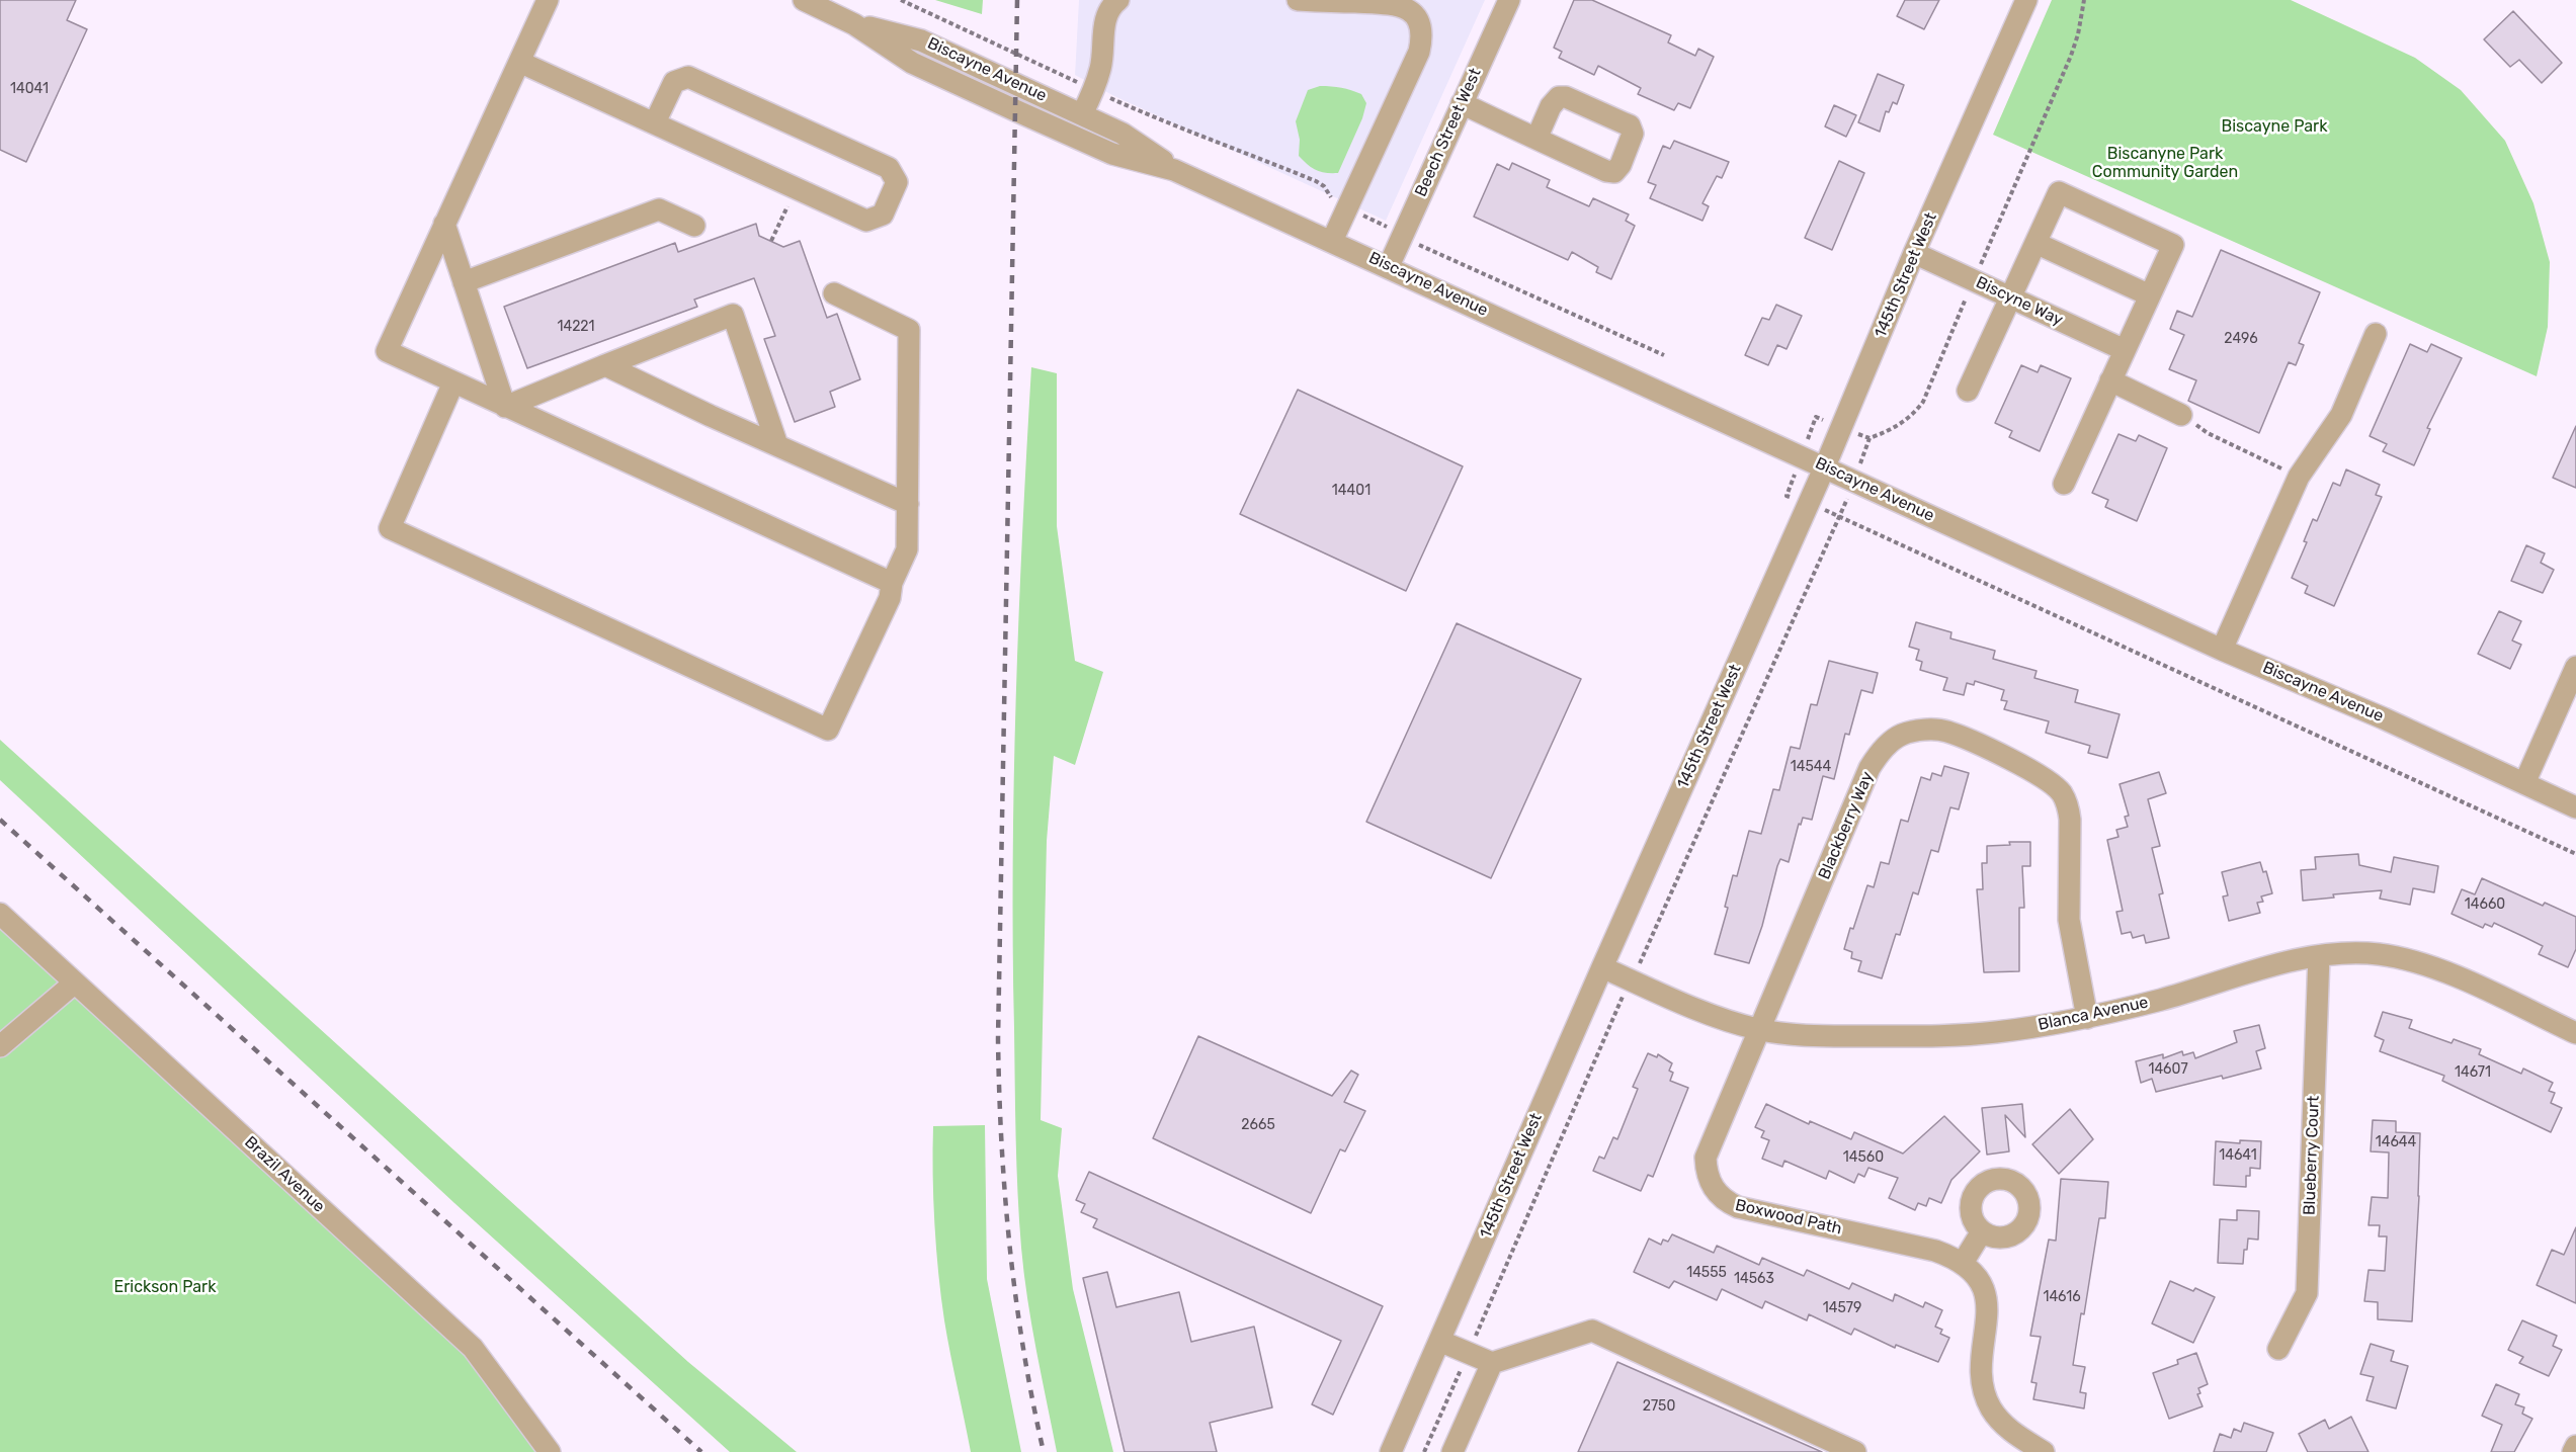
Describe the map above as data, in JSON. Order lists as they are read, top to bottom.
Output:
{
  "streets": {
    "street": [
      "Biscayne Avenue",
      "Beech Street West",
      "145th Street West",
      "Biscyne Way",
      "Blackberry Way",
      "Blanca Avenue",
      "Blueberry Court",
      "Brazil Avenue",
      "Boxwood Path"
    ]
  },
  "crossings": [
    ["Biscayne Avenue", "Beech Street West"],
    ["Biscayne Avenue", "145th Street West"],
    ["145th Street West", "Biscyne Way"],
    ["145th Street West", "Blanca Avenue"],
    ["Blackberry Way", "Blanca Avenue"],
    ["Blackberry Way", "Boxwood Path"],
    ["Blanca Avenue", "Blueberry Court"],
    ["Blanca Avenue", "Boxwood Path"]
  ],
  "parks": ["Biscayne Park", "Biscanyne Park Community Garden", "Erickson Park"],
  "house_numbers": [
    "14041",
    "14221",
    "2496",
    "14401",
    "14544",
    "14660",
    "14607",
    "14671",
    "2665",
    "14644",
    "14641",
    "14560",
    "14555",
    "14563",
    "14616",
    "14579",
    "2750"
  ]
}
